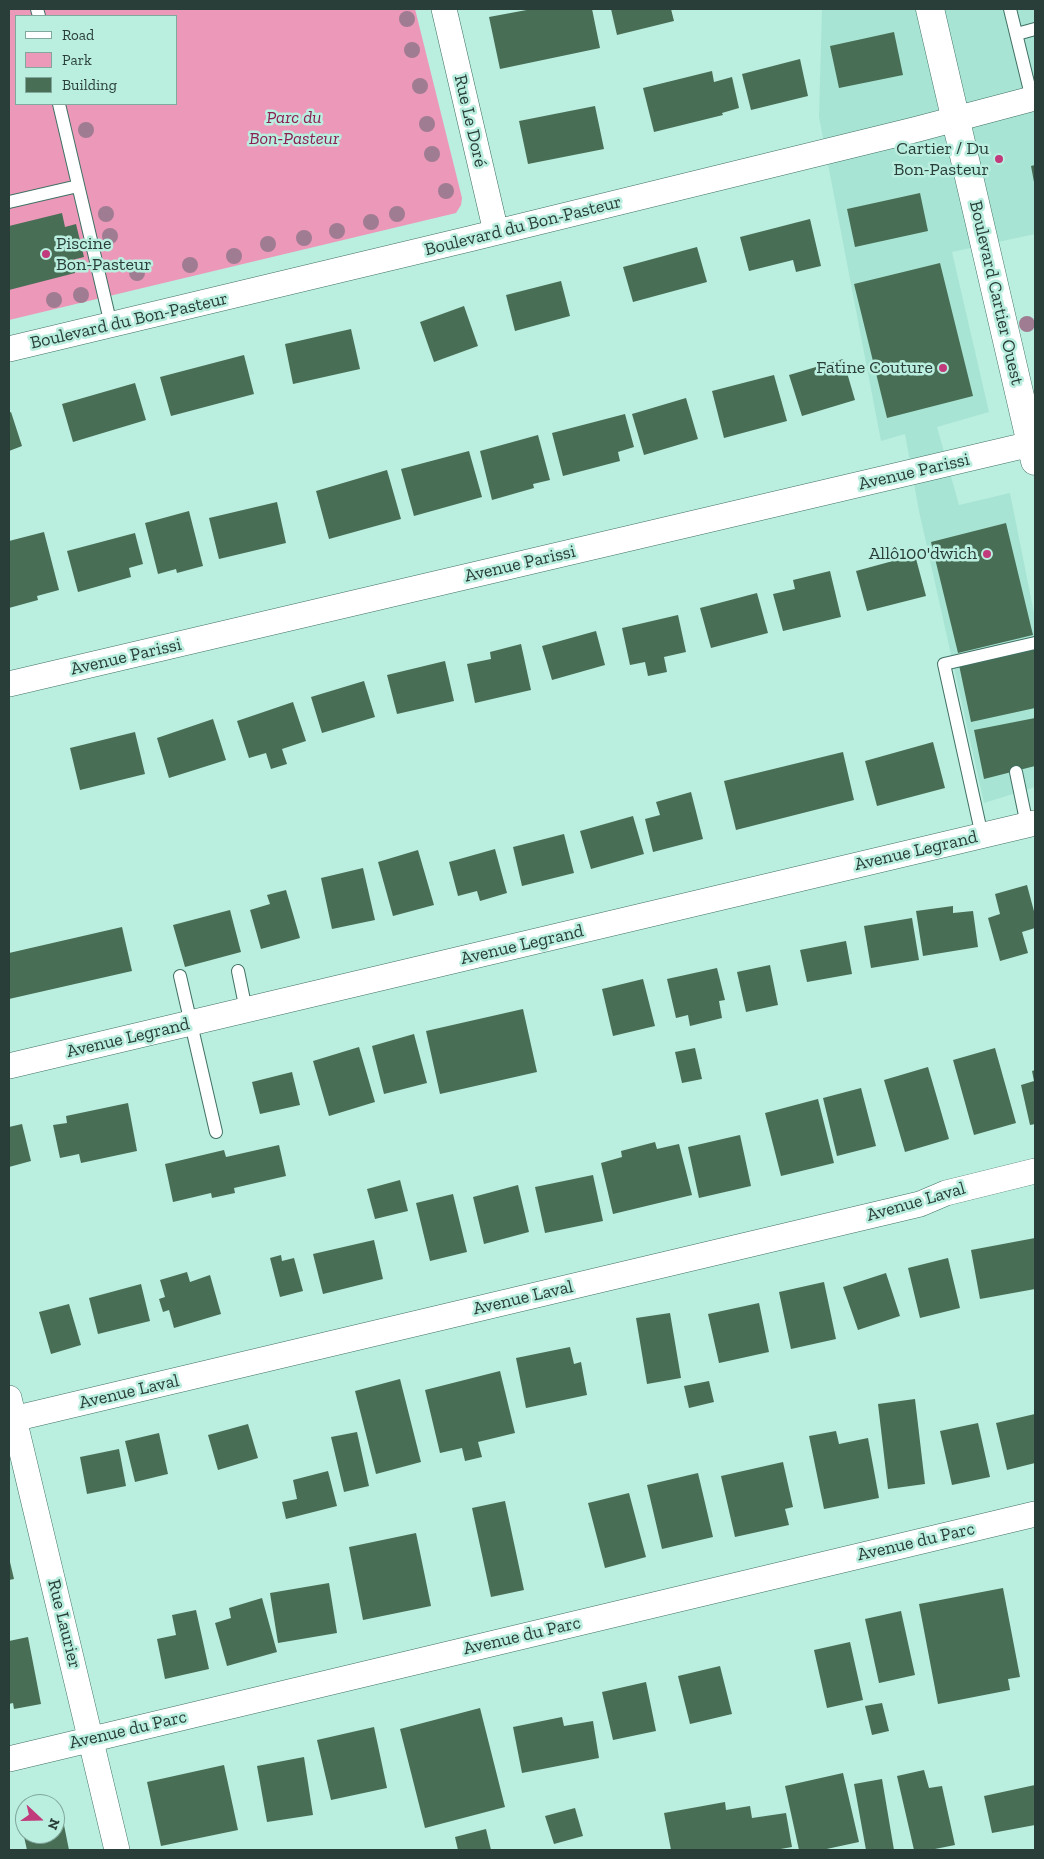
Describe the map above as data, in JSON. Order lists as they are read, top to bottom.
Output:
{
  "streets": {
    "street": [
      "Rue Le Doré",
      "Boulevard du Bon-Pasteur",
      "Boulevard Cartier Ouest",
      "Avenue Parissi",
      "Avenue Legrand",
      "Avenue Laval",
      "Avenue du Parc",
      "Rue Laurier"
    ]
  },
  "crossings": [
    ["Rue Le Doré", "Boulevard du Bon-Pasteur"],
    ["Boulevard du Bon-Pasteur", "Boulevard Cartier Ouest"],
    ["Boulevard Cartier Ouest", "Avenue Parissi"],
    ["Avenue Laval", "Rue Laurier"],
    ["Avenue du Parc", "Rue Laurier"]
  ],
  "parks": ["Parc du Bon-Pasteur"],
  "places": [
    "Cartier / Du Bon-Pasteur",
    "Piscine Bon-Pasteur",
    "Fatine Couture",
    "Allô100'dwich"
  ],
  "legend": ["Road", "Park", "Building"],
  "north": "right"
}
